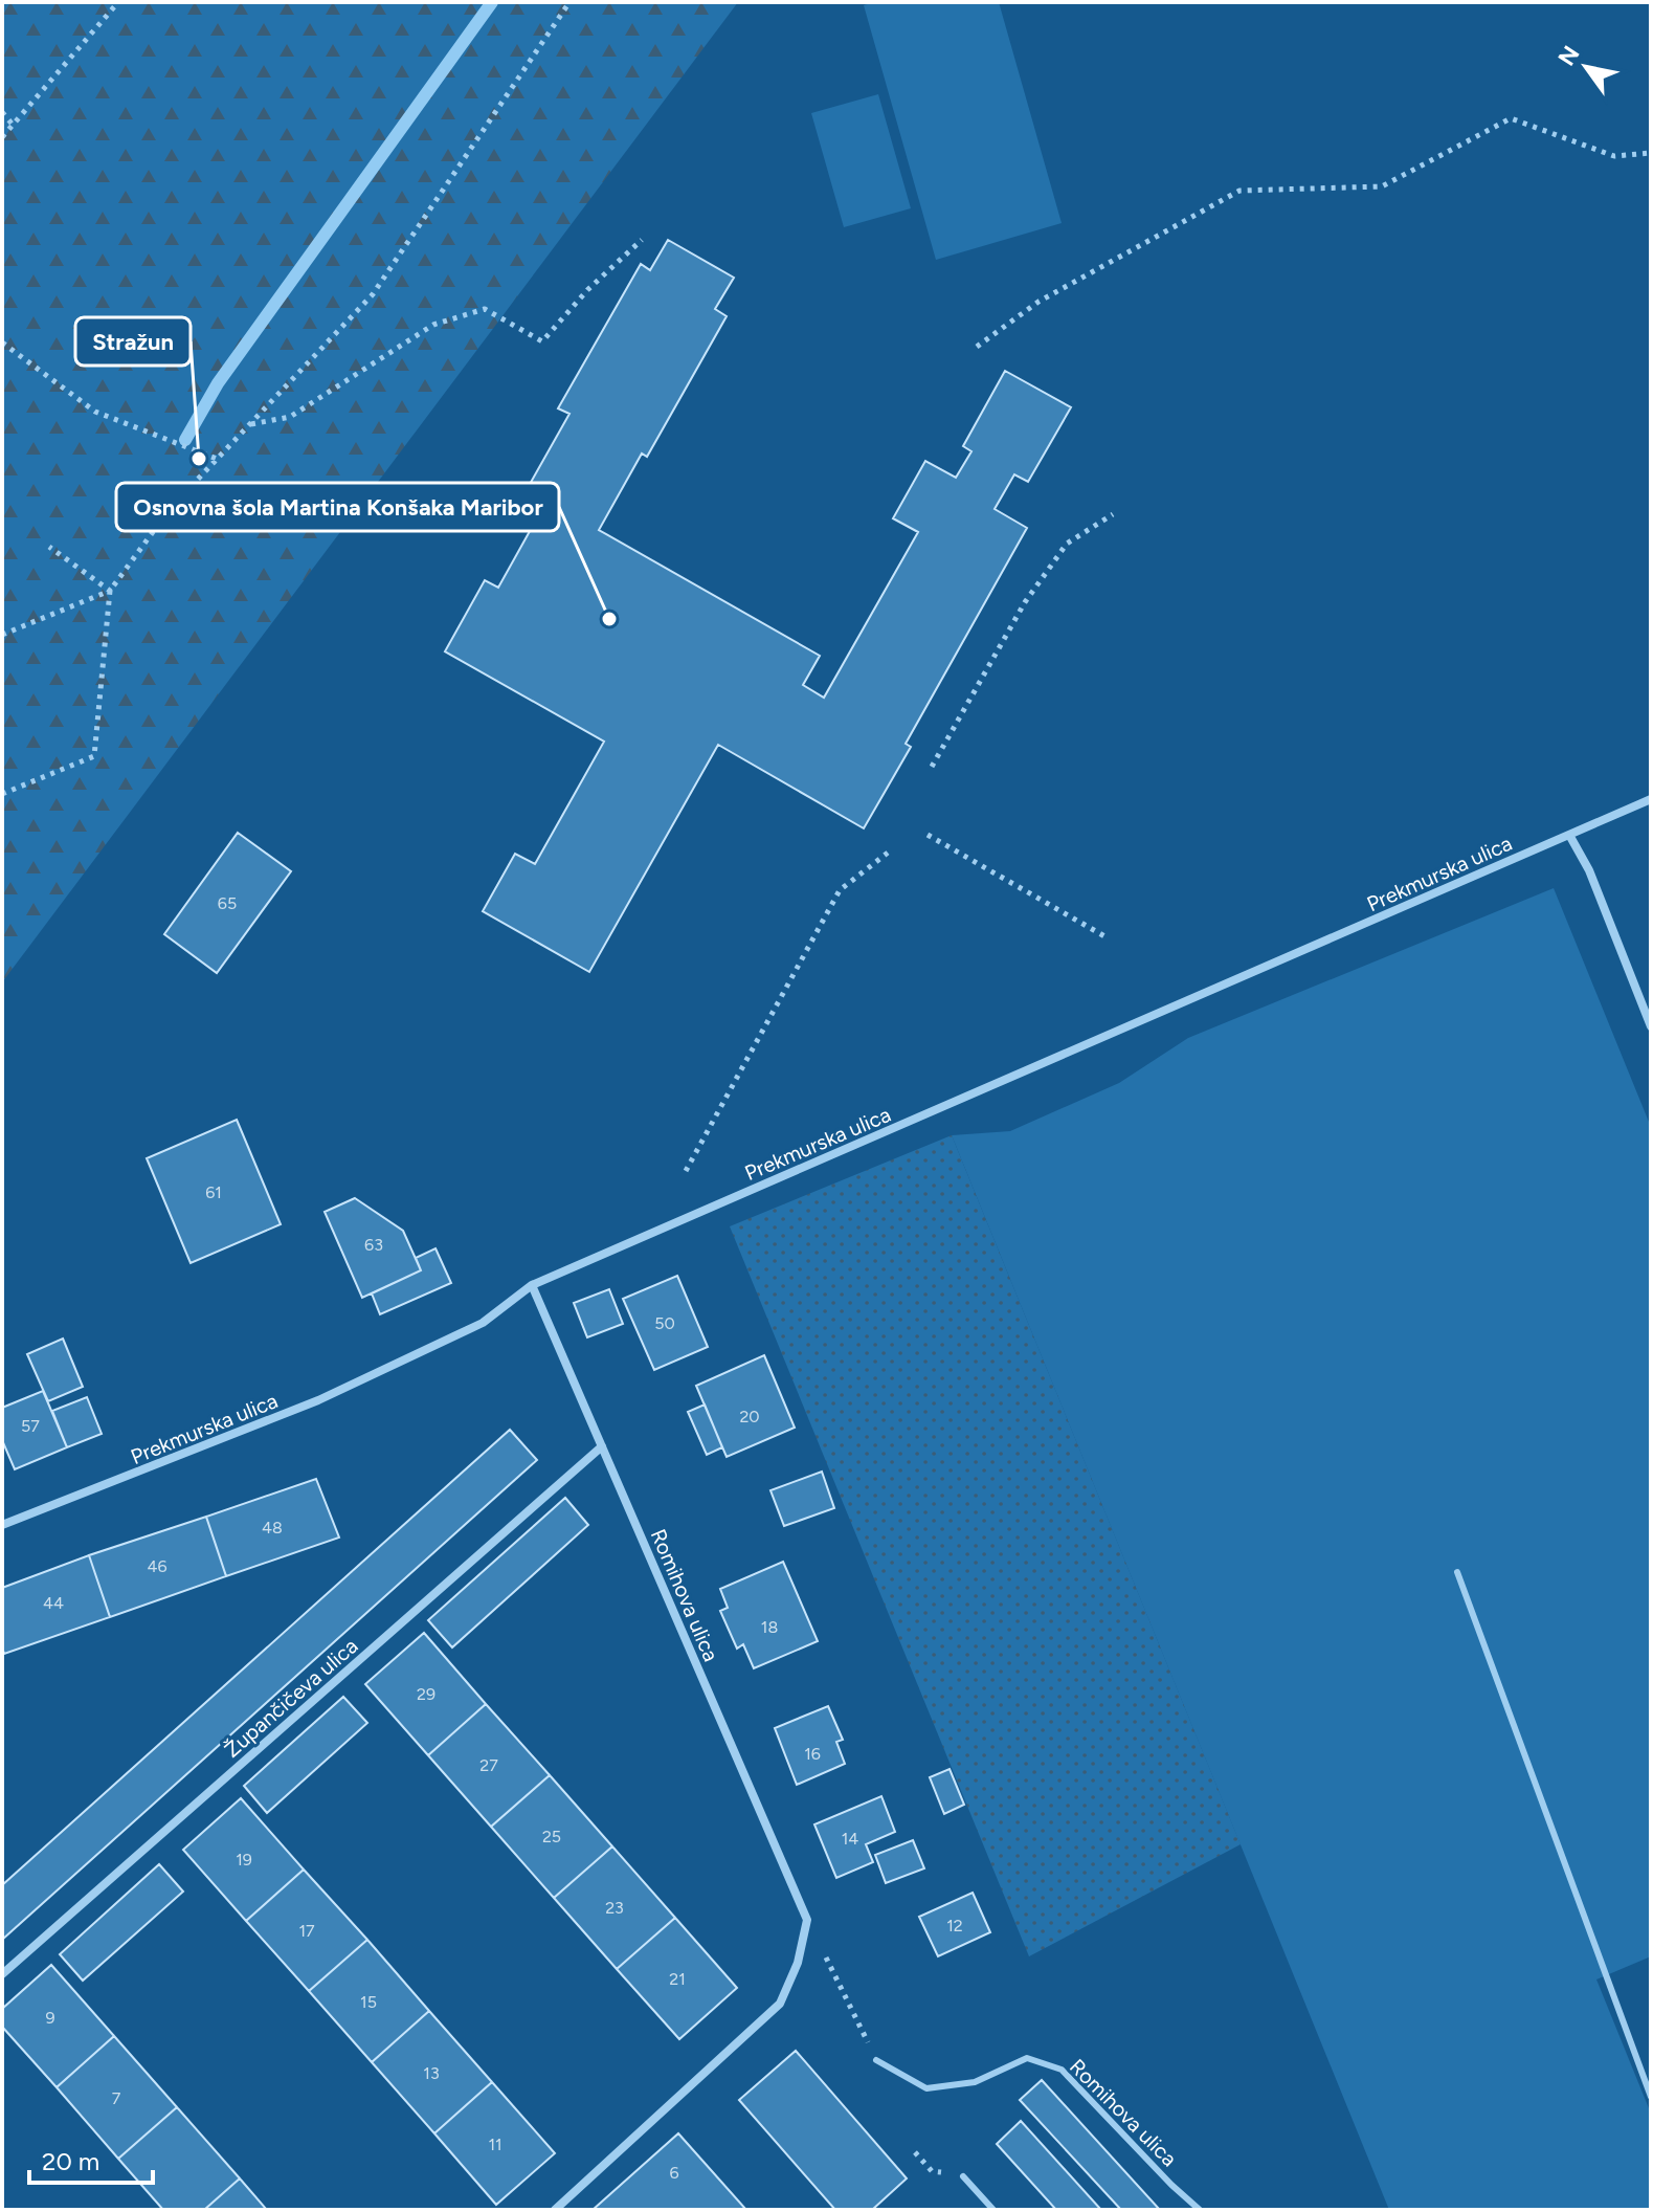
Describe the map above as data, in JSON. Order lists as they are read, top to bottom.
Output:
{
  "streets": {
    "street": ["Prekmurska ulica", "Romihova ulica", "Župančičeva ulica"]
  },
  "crossings": [
    ["Prekmurska ulica", "Romihova ulica"],
    ["Romihova ulica", "Župančičeva ulica"]
  ],
  "places": ["Stražun", "Osnovna šola Martina Konšaka Maribor"],
  "house_numbers": [
    "65",
    "61",
    "63",
    "50",
    "20",
    "57",
    "48",
    "46",
    "44",
    "18",
    "29",
    "16",
    "27",
    "25",
    "14",
    "19",
    "23",
    "12",
    "17",
    "21",
    "15",
    "9",
    "13",
    "7",
    "11",
    "6"
  ],
  "scale_bar": "20 m",
  "north": "top left"
}
